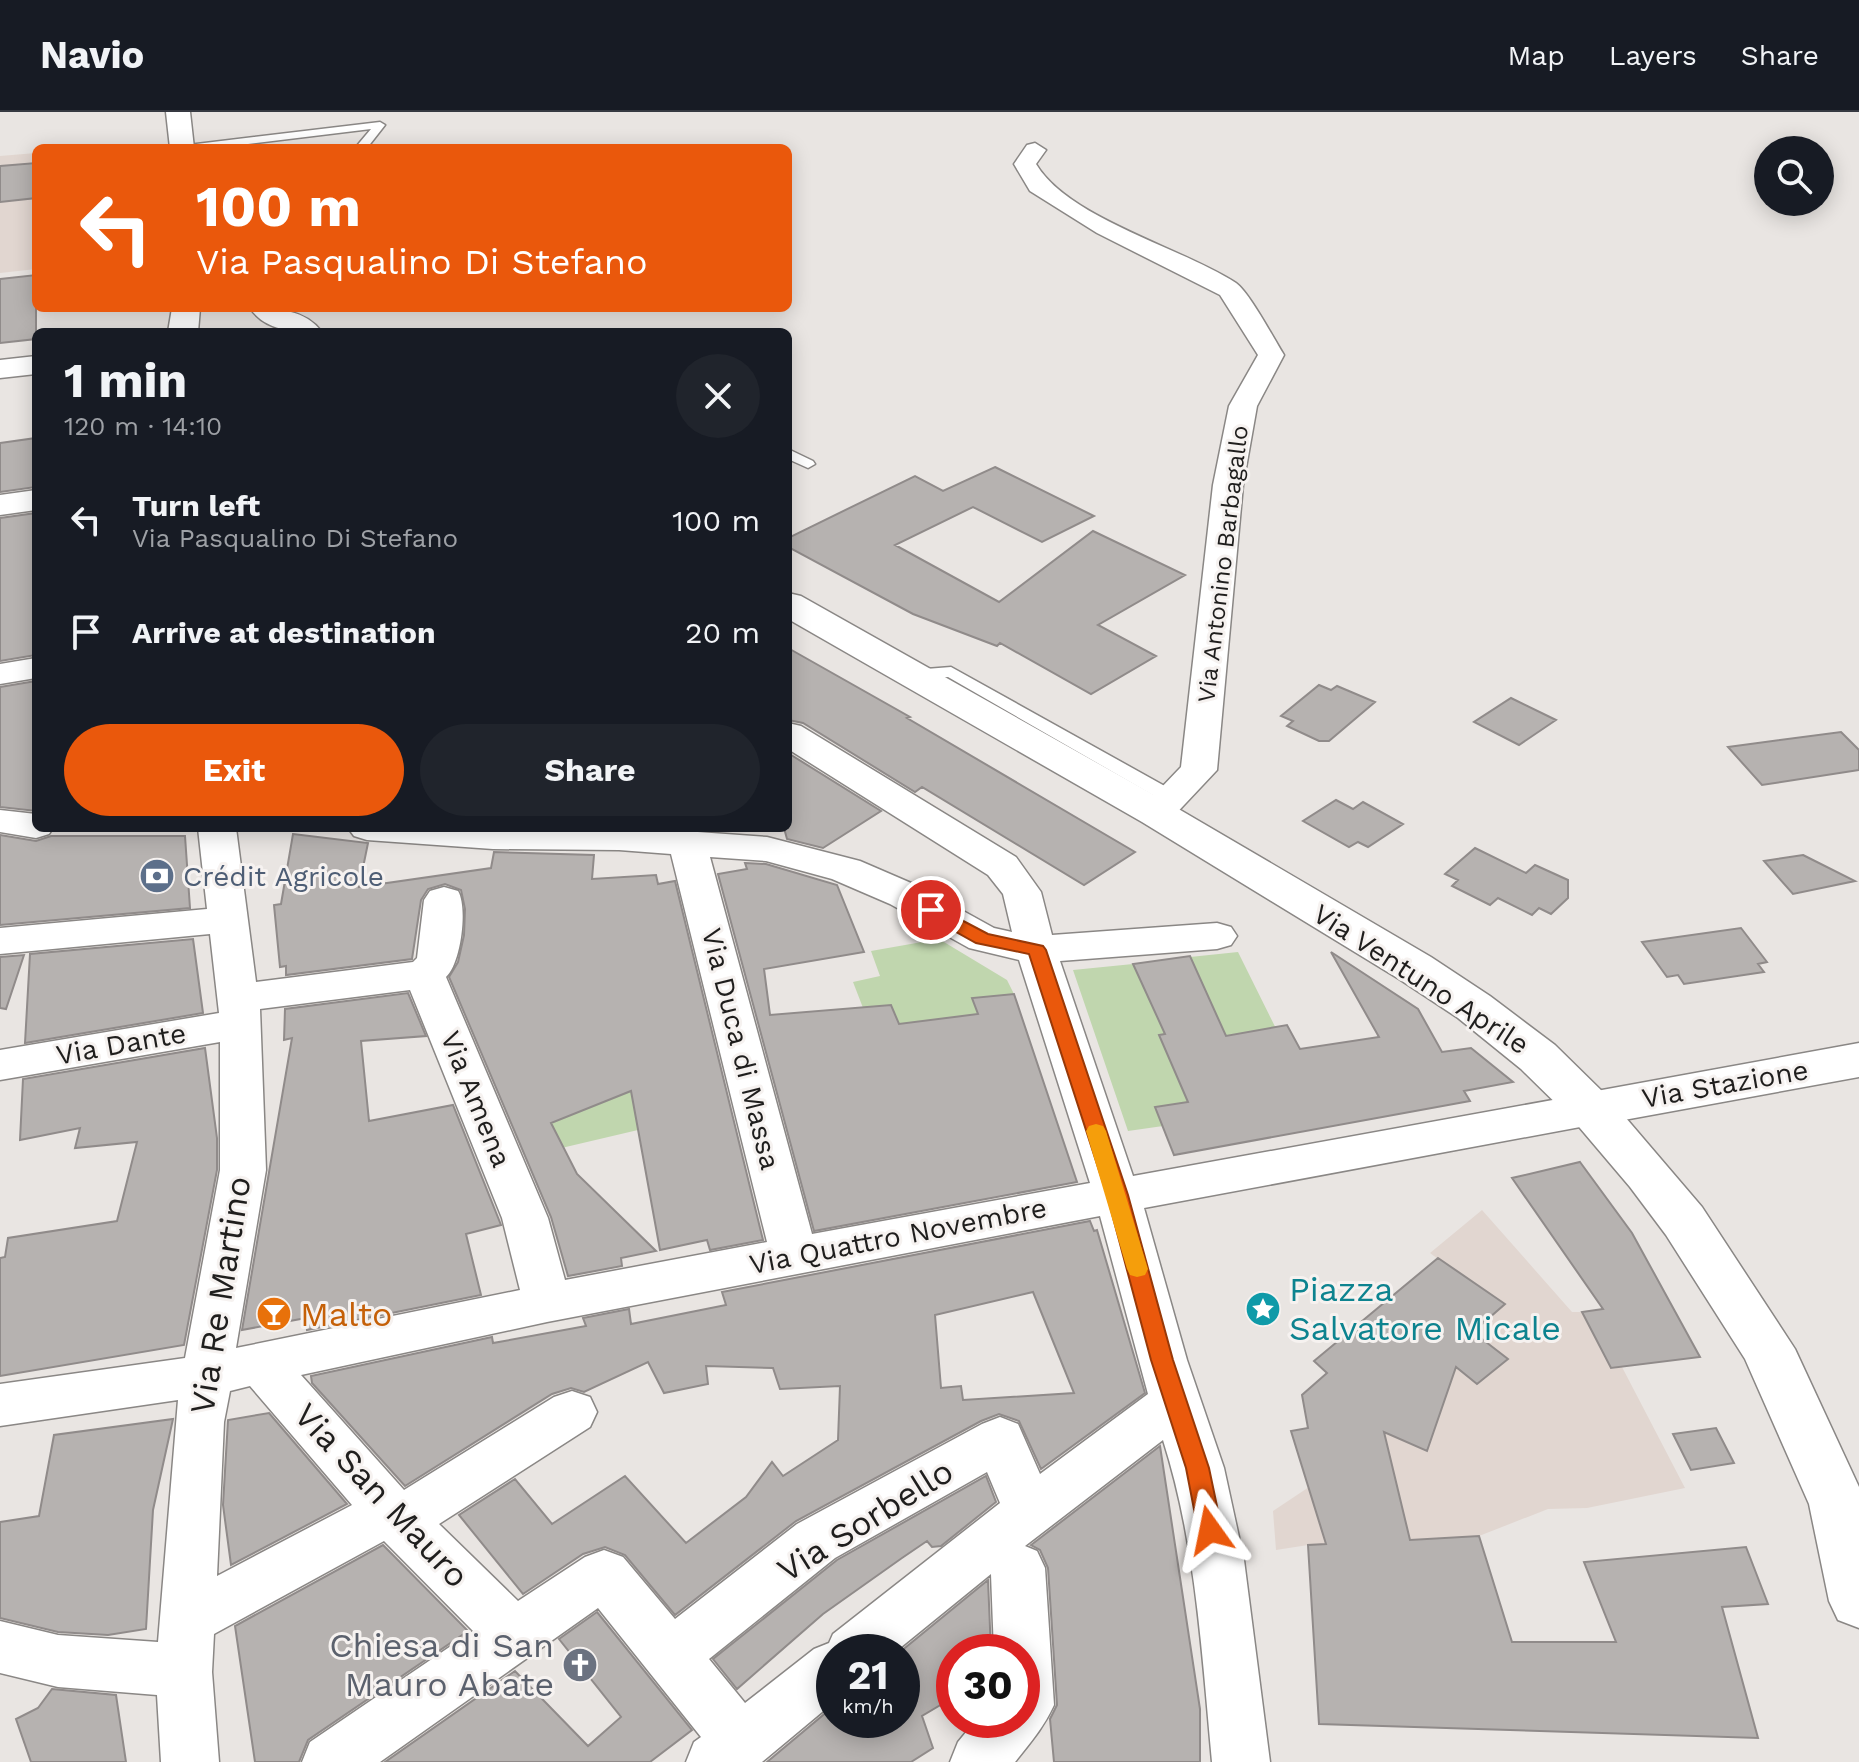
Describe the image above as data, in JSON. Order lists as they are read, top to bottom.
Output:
{
  "streets": {
    "main road": ["Via Ventuno Aprile", "Via Stazione"],
    "street": [
      "Via Antonino Barbagallo",
      "Via Dante",
      "Via Duca di Massa",
      "Via Amena",
      "Via Quattro Novembre",
      "Via Re Martino",
      "Via San Mauro",
      "Via Sorbello"
    ]
  },
  "crossings": [
    ["Via Antonino Barbagallo", "Via Ventuno Aprile"],
    ["Via Ventuno Aprile", "Via Stazione"],
    ["Via Ventuno Aprile", "Via Quattro Novembre"],
    ["Via Dante", "Via Amena"],
    ["Via Dante", "Via Re Martino"],
    ["Via Duca di Massa", "Via Quattro Novembre"],
    ["Via Stazione", "Via Quattro Novembre"],
    ["Via Amena", "Via Quattro Novembre"],
    ["Via Quattro Novembre", "Via Re Martino"],
    ["Via Quattro Novembre", "Via San Mauro"]
  ],
  "places": {
    "bank": ["Crédit Agricole"],
    "place": ["Piazza Salvatore Micale"],
    "bar": ["Malto"],
    "church": ["Chiesa di San Mauro Abate"]
  },
  "page": {
    "header": "Navio",
    "nav": ["Map", "Layers", "Share"],
    "turn": ["100 m", "Via Pasqualino Di Stefano"],
    "heading": ["1 min", "120 m · 14:10"],
    "list": [
      {
        "name": "Turn left",
        "note": "Via Pasqualino Di Stefano",
        "value": "100 m"
      },
      {
        "name": "Arrive at destination",
        "value": "20 m"
      }
    ],
    "buttons": ["Exit", "Share"],
    "speed": "21 km/h",
    "limit": "30"
  }
}
